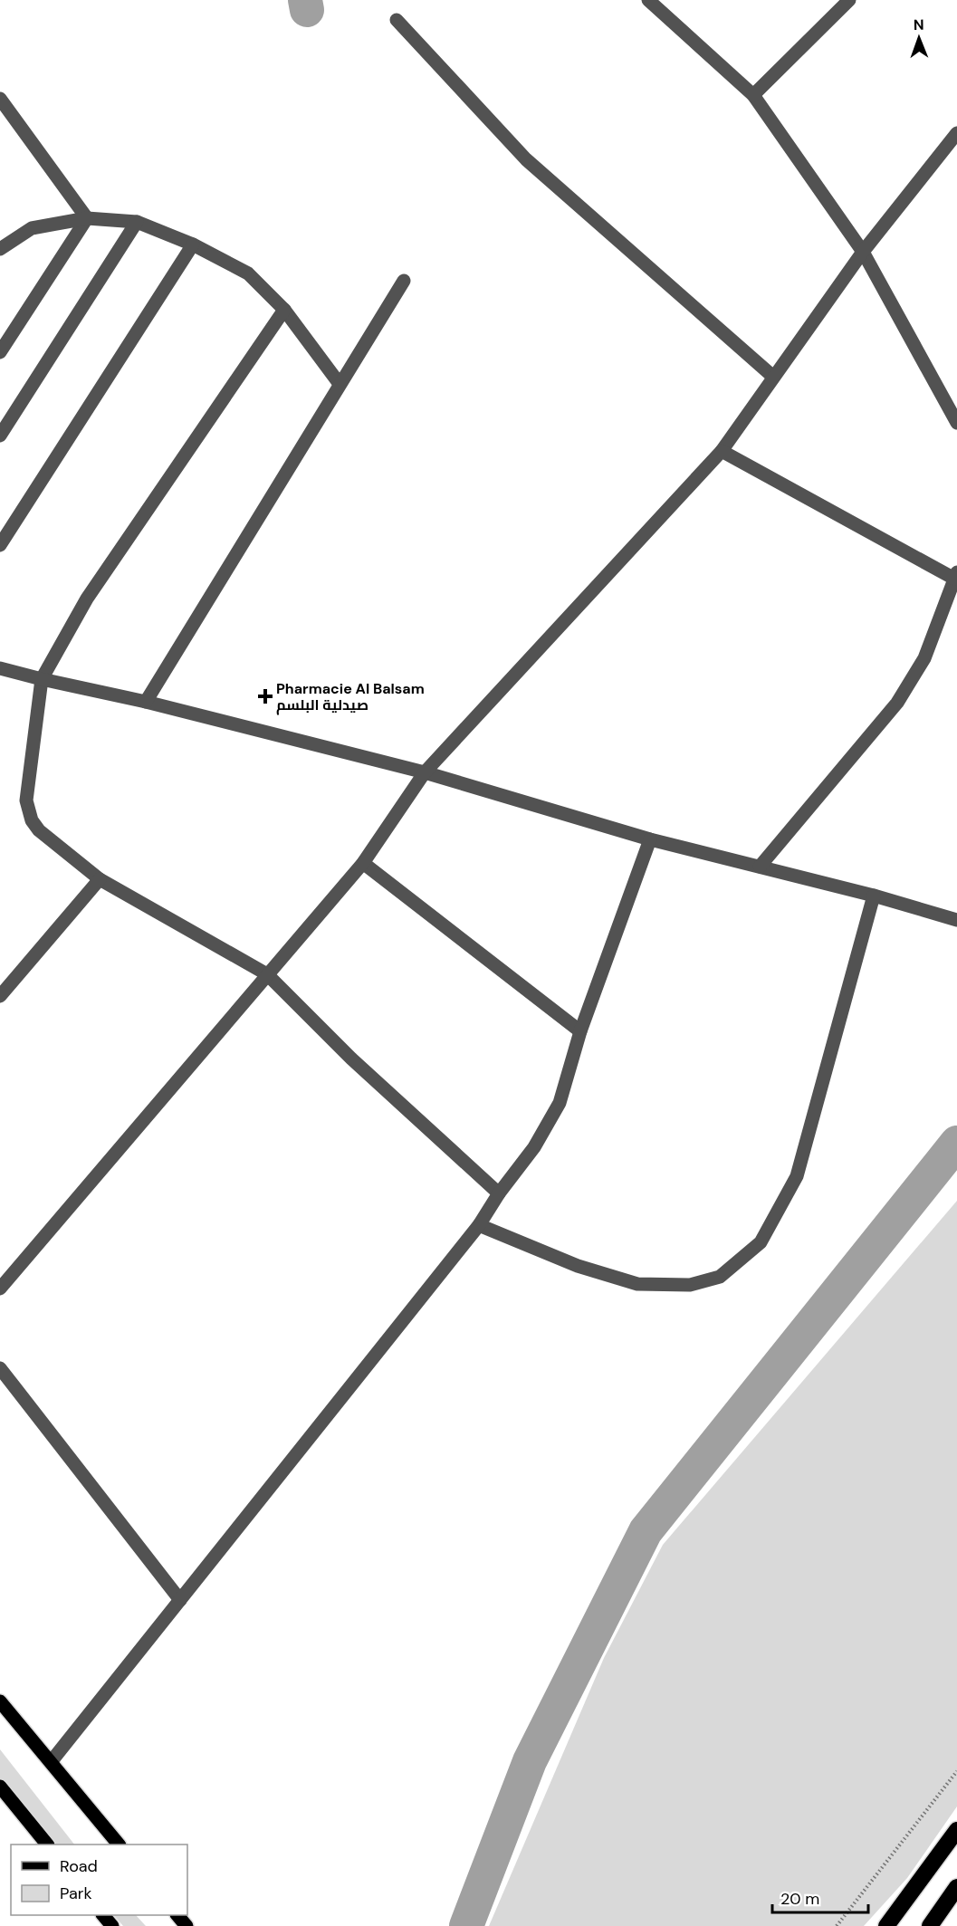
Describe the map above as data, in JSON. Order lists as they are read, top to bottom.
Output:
{
  "places": {
    "health": ["Pharmacie Al Balsam صيدلية البلسم"]
  },
  "legend": ["Road", "Park"],
  "scale_bar": "20 m",
  "north": "top"
}
